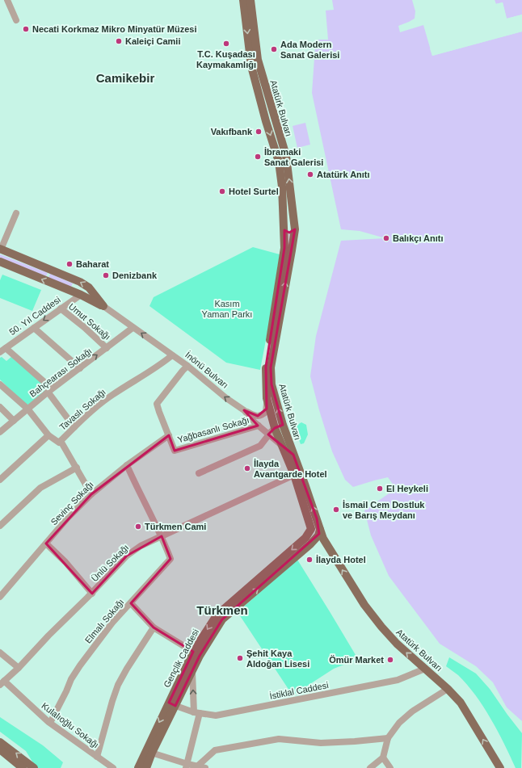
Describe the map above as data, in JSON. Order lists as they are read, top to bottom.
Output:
{
  "streets": {
    "main road": ["Atatürk Bulvarı", "İnönü Bulvarı", "Gençlik Caddesi"],
    "street": [
      "50. Yıl Caddesi",
      "Umut Sokağı",
      "Bahçearası Sokağı",
      "Tavaslı Sokağı",
      "Yağbasanlı Sokağı",
      "Sevinç Sokağı",
      "Ünlü Sokağı",
      "Elmalı Sokağı",
      "İstiklal Caddesi",
      "Kulalıoğlu Sokağı"
    ]
  },
  "crossings": [
    ["Atatürk Bulvarı", "İnönü Bulvarı"],
    ["Atatürk Bulvarı", "Ünlü Sokağı"],
    ["Atatürk Bulvarı", "Gençlik Caddesi"],
    ["Atatürk Bulvarı", "İstiklal Caddesi"],
    ["50. Yıl Caddesi", "Umut Sokağı"],
    ["50. Yıl Caddesi", "İnönü Bulvarı"],
    ["Umut Sokağı", "Bahçearası Sokağı"],
    ["İnönü Bulvarı", "Bahçearası Sokağı"],
    ["İnönü Bulvarı", "Tavaslı Sokağı"],
    ["İnönü Bulvarı", "Yağbasanlı Sokağı"],
    ["Bahçearası Sokağı", "Tavaslı Sokağı"],
    ["Yağbasanlı Sokağı", "Sevinç Sokağı"],
    ["Ünlü Sokağı", "Elmalı Sokağı"],
    ["Ünlü Sokağı", "Kulalıoğlu Sokağı"],
    ["Elmalı Sokağı", "Kulalıoğlu Sokağı"],
    ["Gençlik Caddesi", "İstiklal Caddesi"]
  ],
  "one_way": ["İnönü Bulvarı"],
  "districts": ["Camikebir", "Türkmen"],
  "parks": ["Kasım Yaman Parkı"],
  "places": [
    "Necati Korkmaz Mikro Minyatür Müzesi",
    "Kaleiçi Camii",
    "T.C. Kuşadası Kaymakamlığı",
    "Ada Modern Sanat Galerisi",
    "Vakıfbank",
    "İbramaki Sanat Galerisi",
    "Atatürk Anıtı",
    "Hotel Surtel",
    "Balıkçı Anıtı",
    "Baharat",
    "Denizbank",
    "İlayda Avantgarde Hotel",
    "El Heykeli",
    "İsmail Cem Dostluk ve Barış Meydanı",
    "Türkmen Cami",
    "İlayda Hotel",
    "Şehit Kaya Aldoğan Lisesi",
    "Ömür Market"
  ]
}
